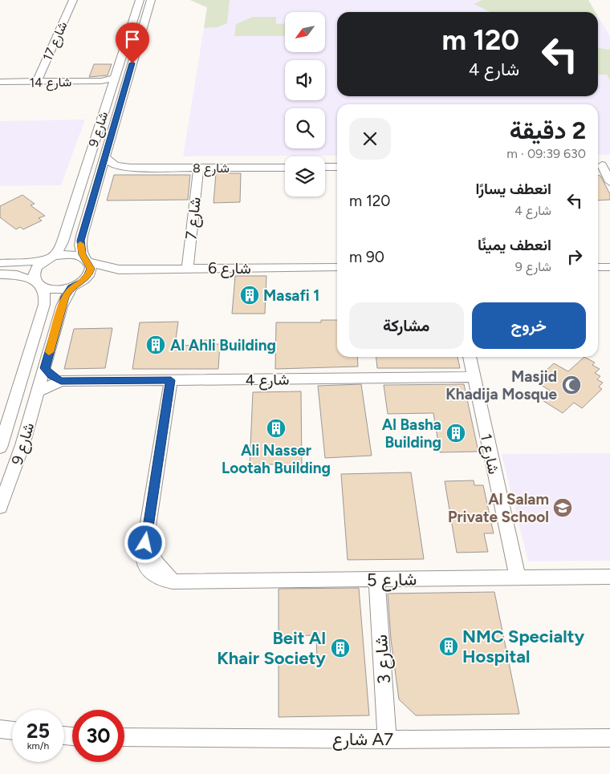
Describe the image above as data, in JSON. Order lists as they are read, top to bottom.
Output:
{
  "streets": {
    "street": [
      "شارع 17",
      "شارع 14",
      "شارع 9",
      "شارع 8",
      "شارع 7",
      "شارع 6",
      "شارع 4",
      "شارع 1",
      "شارع 5",
      "شارع 3",
      "شارع A7"
    ]
  },
  "crossings": [
    ["شارع 17", "شارع 14"],
    ["شارع 14", "شارع 9"],
    ["شارع 9", "شارع 8"],
    ["شارع 9", "شارع 6"],
    ["شارع 9", "شارع 4"],
    ["شارع 8", "شارع 7"],
    ["شارع 7", "شارع 6"],
    ["شارع 4", "شارع 1"],
    ["شارع 4", "شارع 5"],
    ["شارع 1", "شارع 5"],
    ["شارع 5", "شارع 3"],
    ["شارع 3", "شارع A7"]
  ],
  "places": {
    "building": [
      "Masafi 1",
      "Al Ahli Building",
      "Ali Nasser Lootah Building",
      "Al Basha Building",
      "NMC Specialty Hospital",
      "Beit Al Khair Society"
    ],
    "mosque": ["Masjid Khadija Mosque"],
    "school or university": ["Al Salam Private School"]
  },
  "north": "bottom left",
  "page": {
    "turn": ["120 m", "شارع 4"],
    "heading": ["2 دقيقة", "630 m · 09:39"],
    "list": [
      {
        "name": "انعطف يسارًا",
        "note": "شارع 4",
        "value": "120 m"
      },
      {
        "name": "انعطف يمينًا",
        "note": "شارع 9",
        "value": "90 m"
      }
    ],
    "buttons": ["خروج", "مشاركة"],
    "speed": "25 km/h",
    "limit": "30"
  }
}
